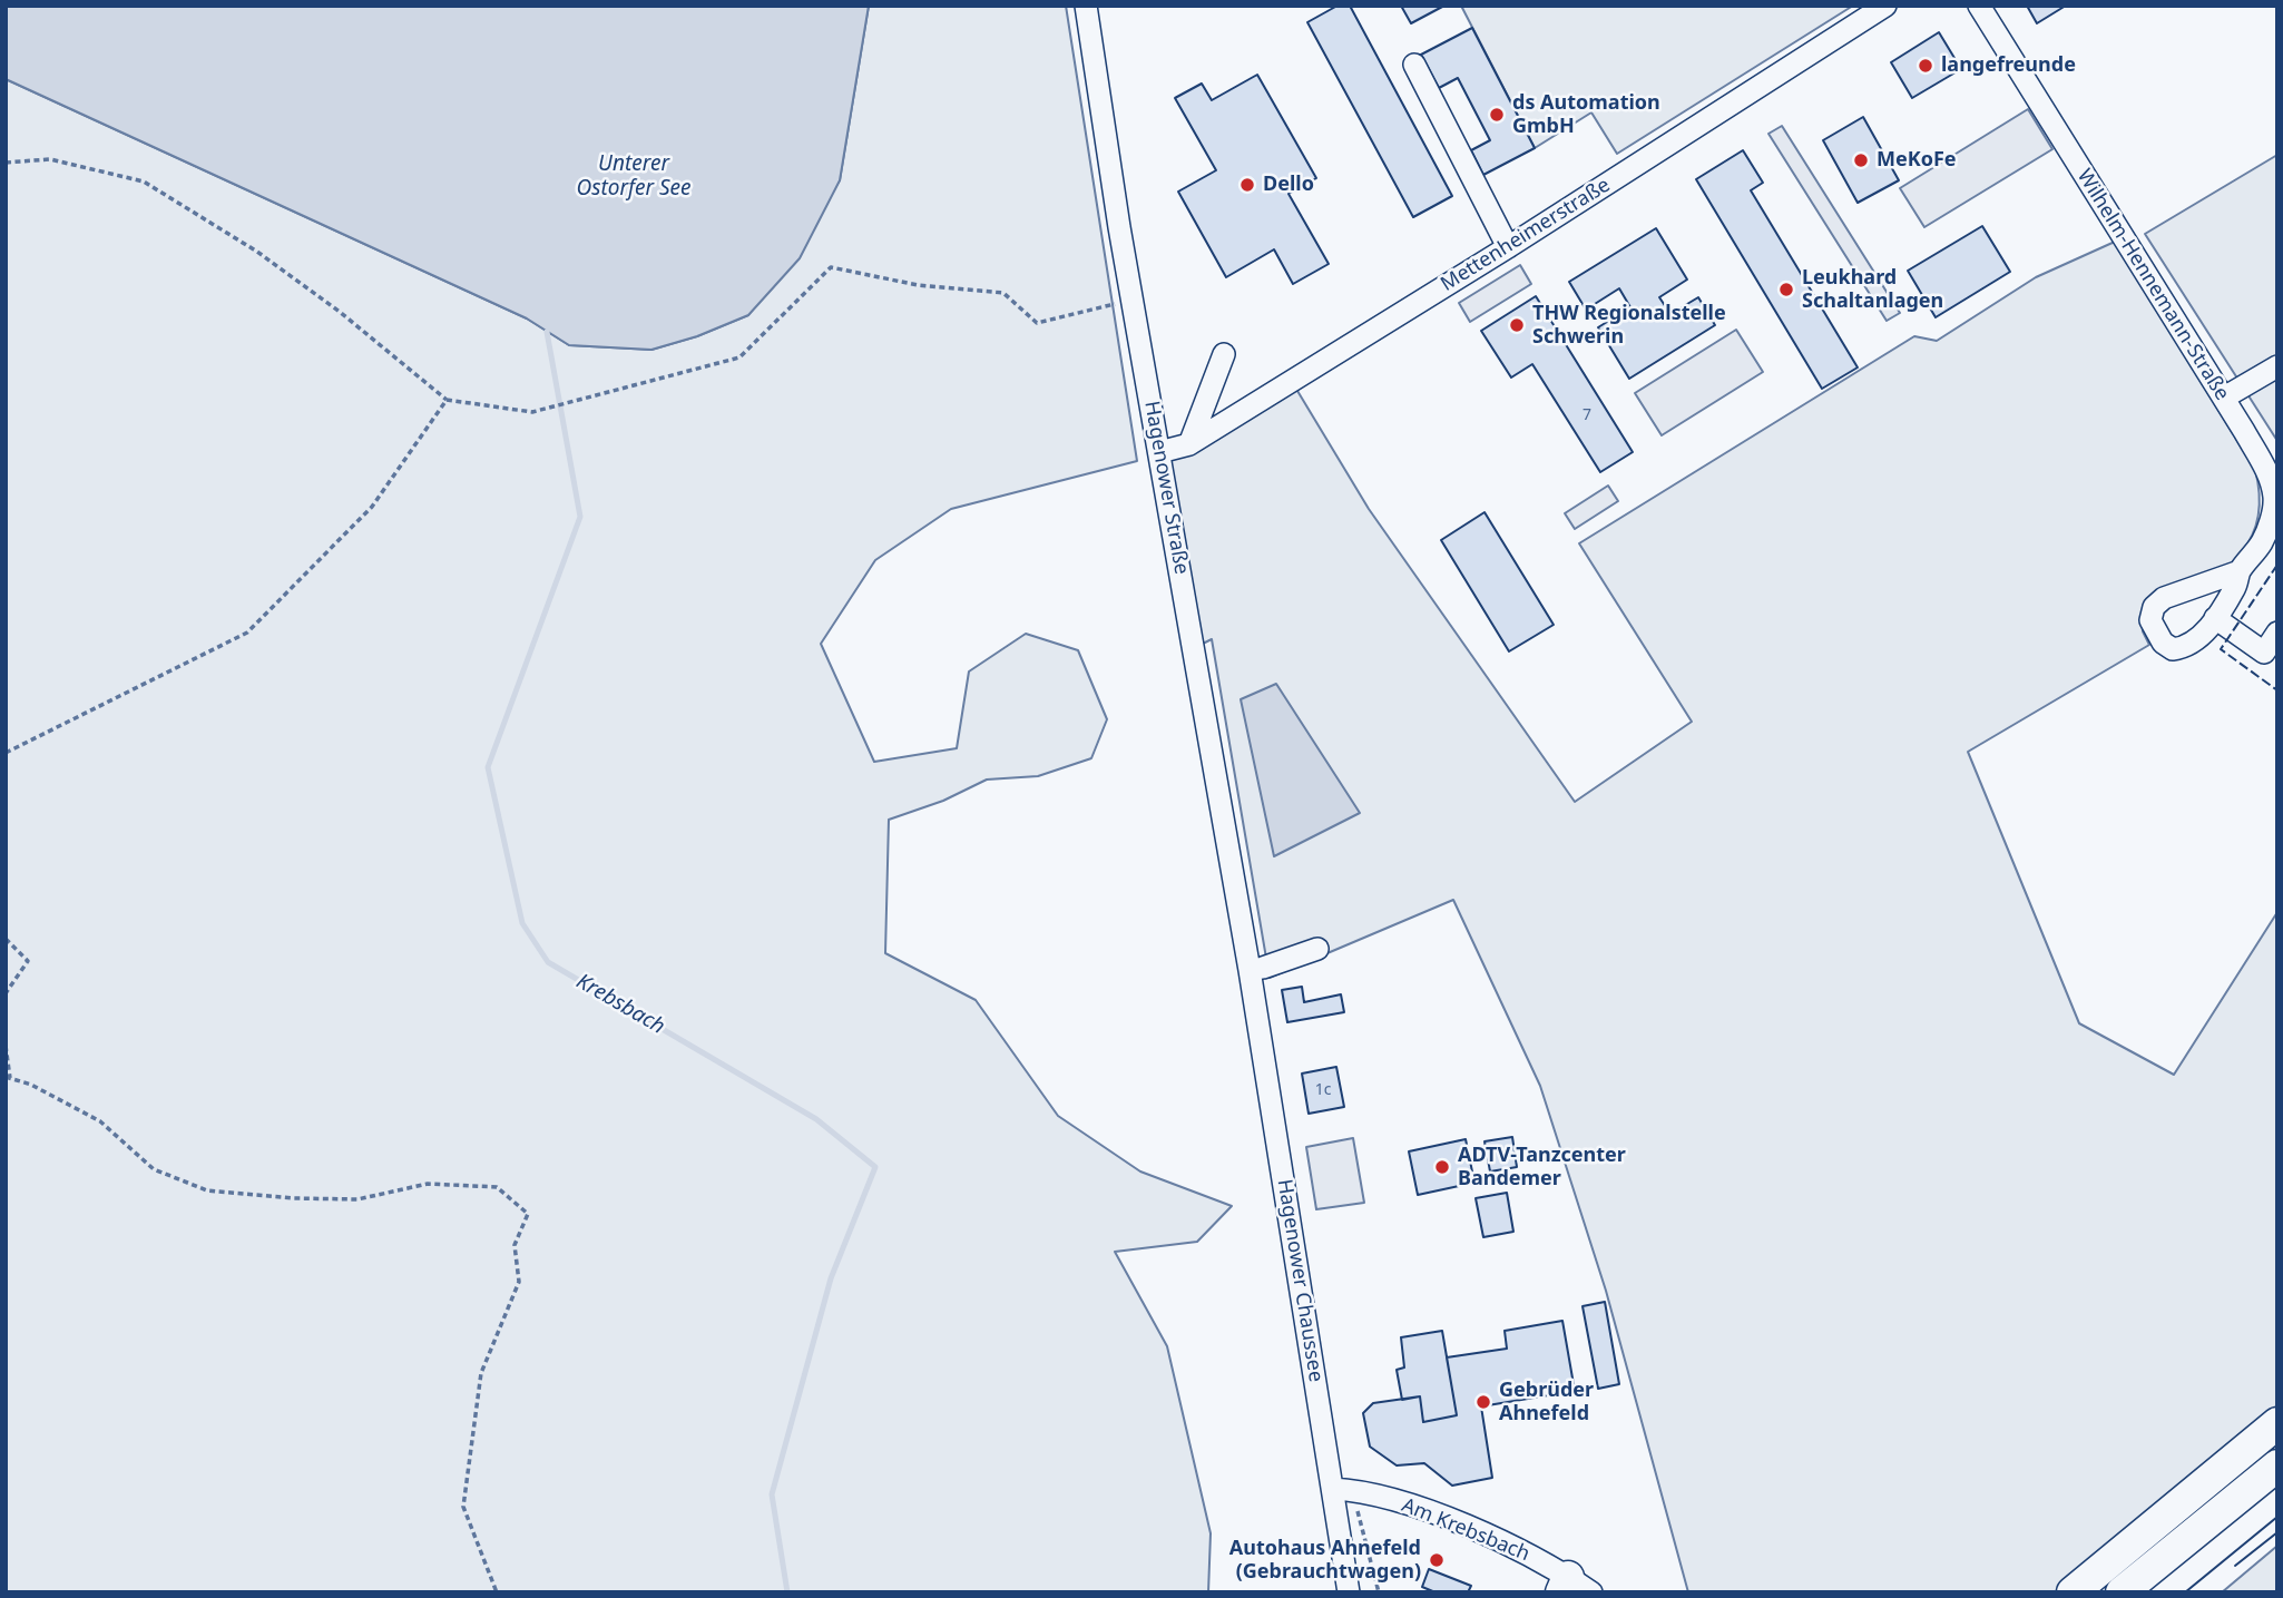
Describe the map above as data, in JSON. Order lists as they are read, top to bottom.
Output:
{
  "streets": {
    "street": [
      "Mettenheimerstraße",
      "Wilhelm-Hennemann-Straße",
      "Hagenower Straße",
      "Hagenower Chaussee",
      "Am Krebsbach"
    ]
  },
  "crossings": [
    ["Mettenheimerstraße", "Hagenower Straße"],
    ["Hagenower Straße", "Hagenower Chaussee"],
    ["Hagenower Chaussee", "Am Krebsbach"]
  ],
  "water": ["Unterer Ostorfer See", "Krebsbach"],
  "places": [
    "langefreunde",
    "ds Automation GmbH",
    "MeKoFe",
    "Dello",
    "Leukhard Schaltanlagen",
    "THW Regionalstelle Schwerin",
    "ADTV-Tanzcenter Bandemer",
    "Gebrüder Ahnefeld",
    "Autohaus Ahnefeld (Gebrauchtwagen)"
  ],
  "house_numbers": ["7", "1c"]
}
